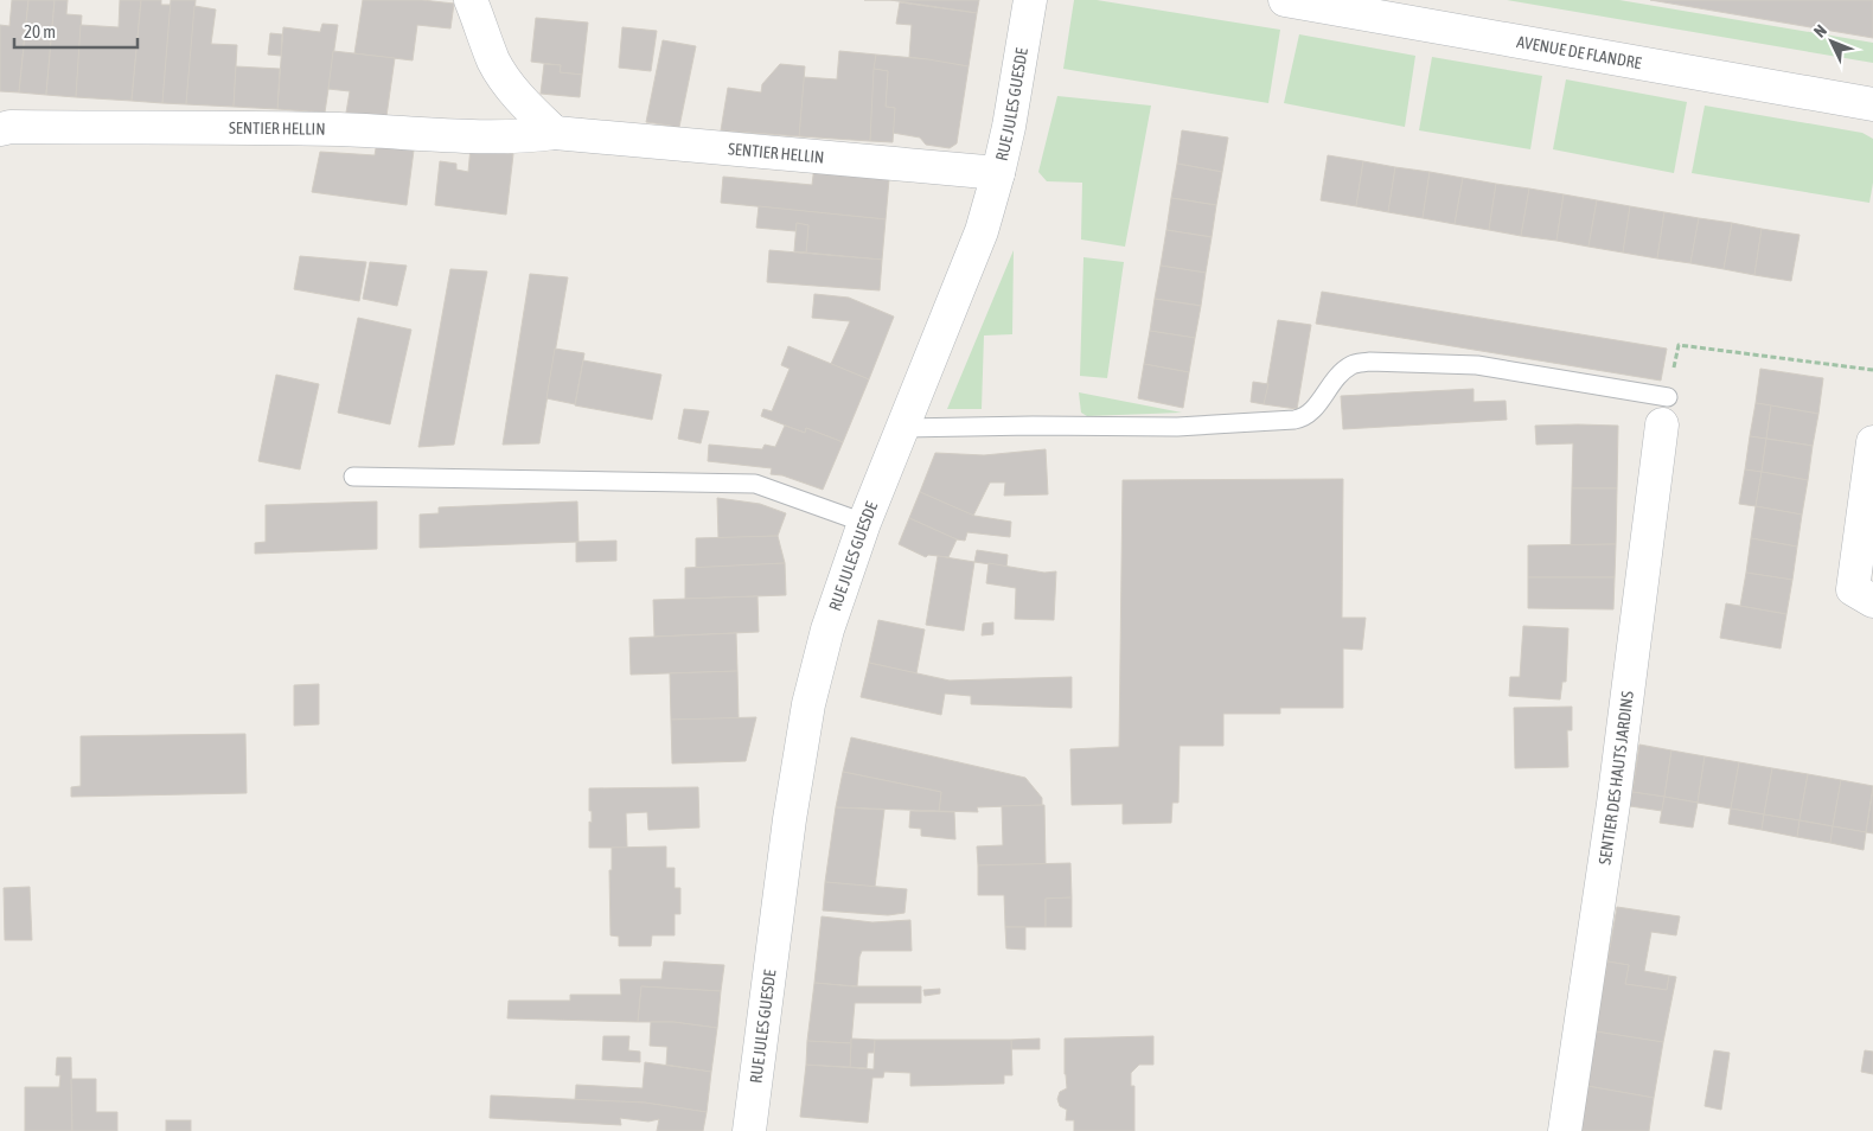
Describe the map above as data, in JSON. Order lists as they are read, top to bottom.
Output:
{
  "streets": {
    "street": [
      "AVENUE DE FLANDRE",
      "RUE JULES GUESDE",
      "SENTIER HELLIN",
      "SENTIER DES HAUTS JARDINS"
    ]
  },
  "crossings": [
    ["RUE JULES GUESDE", "SENTIER HELLIN"]
  ],
  "scale_bar": "20 m",
  "north": "top left"
}
